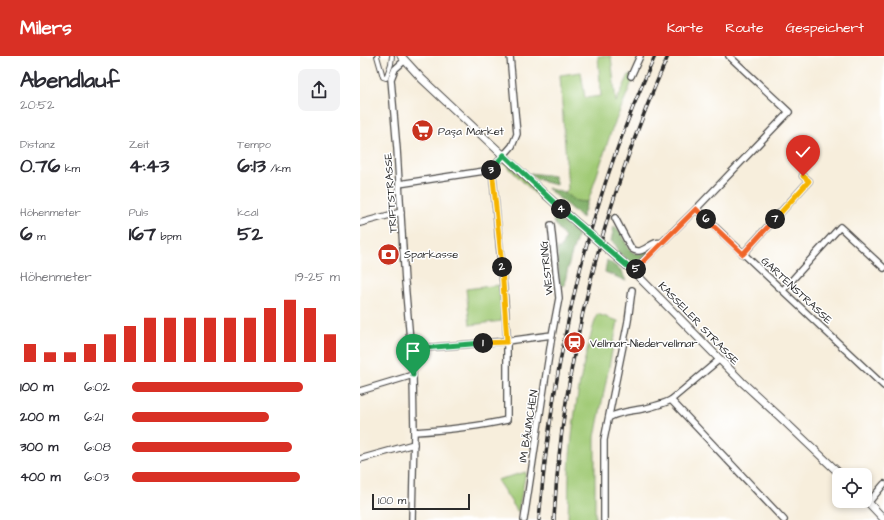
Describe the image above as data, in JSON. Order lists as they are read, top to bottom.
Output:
{
  "streets": {
    "main road": ["KASSELER STRASSE"],
    "street": [
      "TRIFTSTRASSE",
      "WESTRING",
      "GARTENSTRASSE",
      "IM BÄUMCHEN"
    ]
  },
  "crossings": [
    ["TRIFTSTRASSE", "KASSELER STRASSE"],
    ["WESTRING", "IM BÄUMCHEN"]
  ],
  "places": {
    "supermarket": ["Paşa Market"],
    "bank": ["Sparkasse"],
    "station": ["Vellmar-Niedervellmar"]
  },
  "scale_bar": "100 m",
  "page": {
    "header": "Milers",
    "nav": ["Karte", "Route", "Gespeichert"],
    "heading": ["Abendlauf", "20:52"],
    "stats": [
      ["Distanz", "0.76 km"],
      ["Zeit", "4:43"],
      ["Tempo", "6:13 /km"],
      ["Höhenmeter", "6 m"],
      ["Puls", "167 bpm"],
      ["kcal", "52"]
    ],
    "pins": [
      "3",
      "4",
      "6",
      "7",
      "2",
      "5",
      "1"
    ],
    "chart": ["Höhenmeter", "19–25 m"],
    "list": [
      {
        "name": "100 m",
        "note": "6:02"
      },
      {
        "name": "200 m",
        "note": "6:21"
      },
      {
        "name": "300 m",
        "note": "6:08"
      },
      {
        "name": "400 m",
        "note": "6:03"
      }
    ],
    "scale": "100 m"
  }
}
